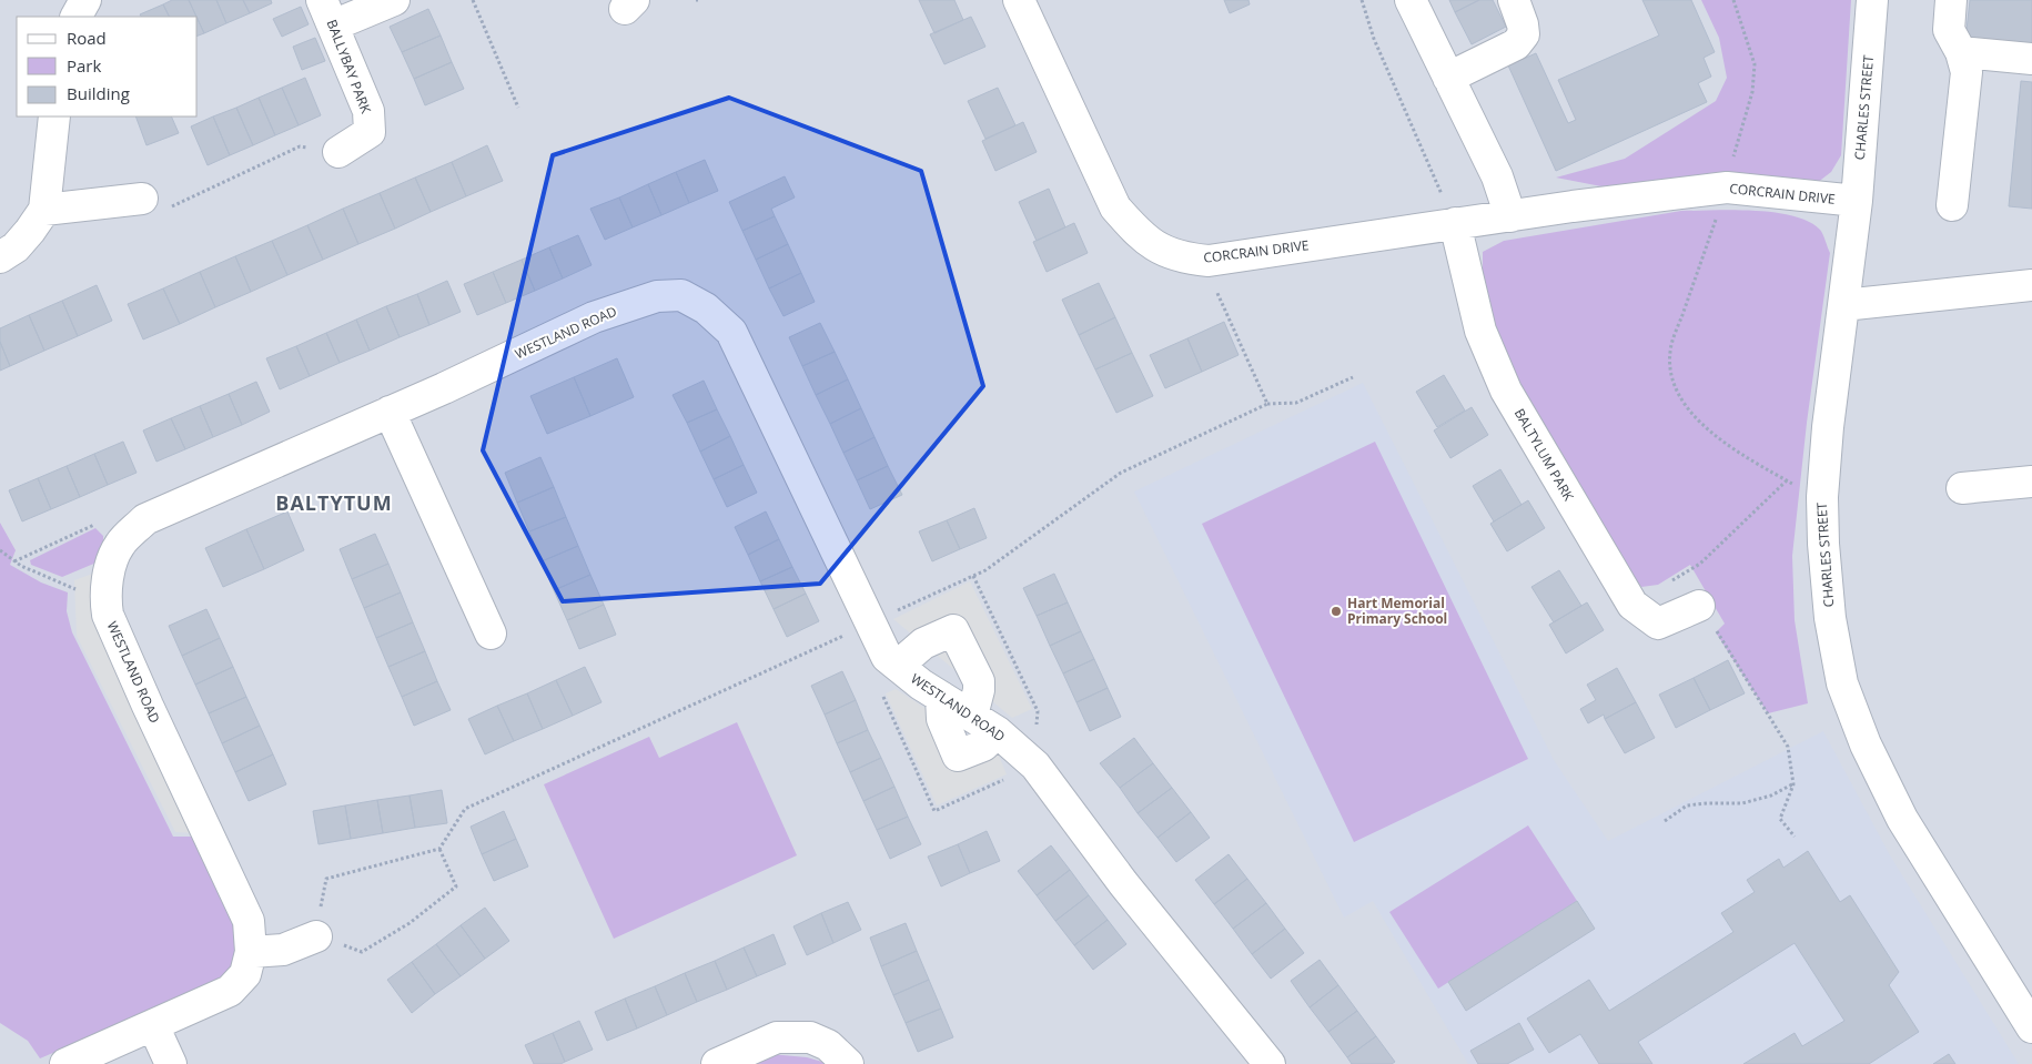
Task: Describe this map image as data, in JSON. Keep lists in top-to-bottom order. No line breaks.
{"streets":{"street":["BALLYBAY PARK","CHARLES STREET","CORCRAIN DRIVE","WESTLAND ROAD","BALTYLUM PARK"]},"crossings":[["CHARLES STREET","CORCRAIN DRIVE"],["CORCRAIN DRIVE","BALTYLUM PARK"]],"districts":["BALTYTUM"],"places":["Hart Memorial Primary School"],"legend":["Road","Park","Building"]}
